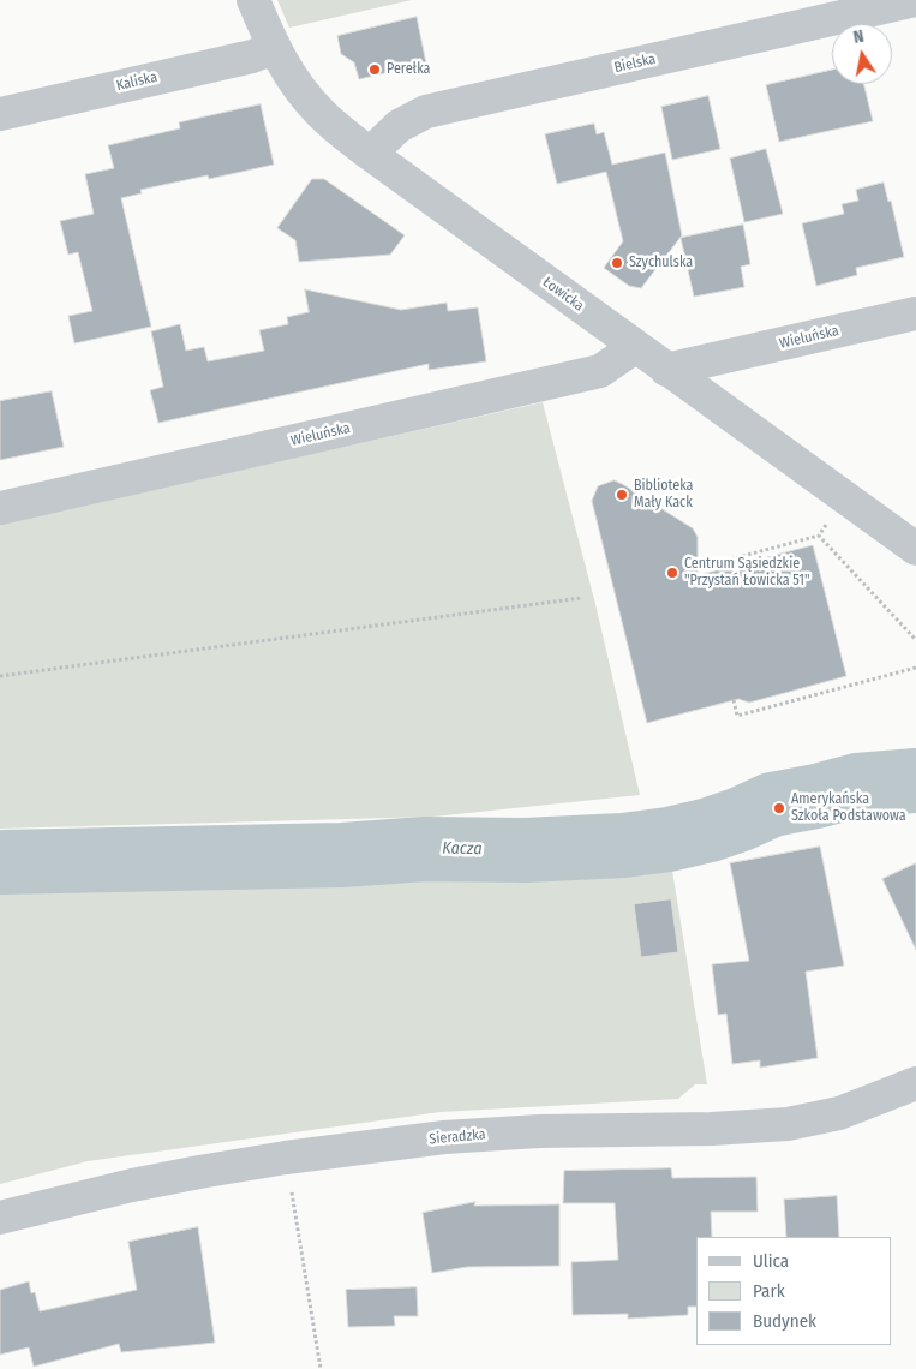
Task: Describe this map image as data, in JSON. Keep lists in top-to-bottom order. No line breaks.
{"streets":{"street":["Bielska","Kaliska","Łowicka","Wieluńska","Sieradzka"]},"crossings":[["Bielska","Łowicka"],["Kaliska","Łowicka"],["Łowicka","Wieluńska"]],"water":["Kacza"],"places":["Perełka","Szychulska","Biblioteka Mały Kack","Centrum Sąsiedzkie \"Przystań Łowicka 51\"","Amerykańska Szkoła Podstawowa"],"legend":["Ulica","Park","Budynek"],"north":"top"}
